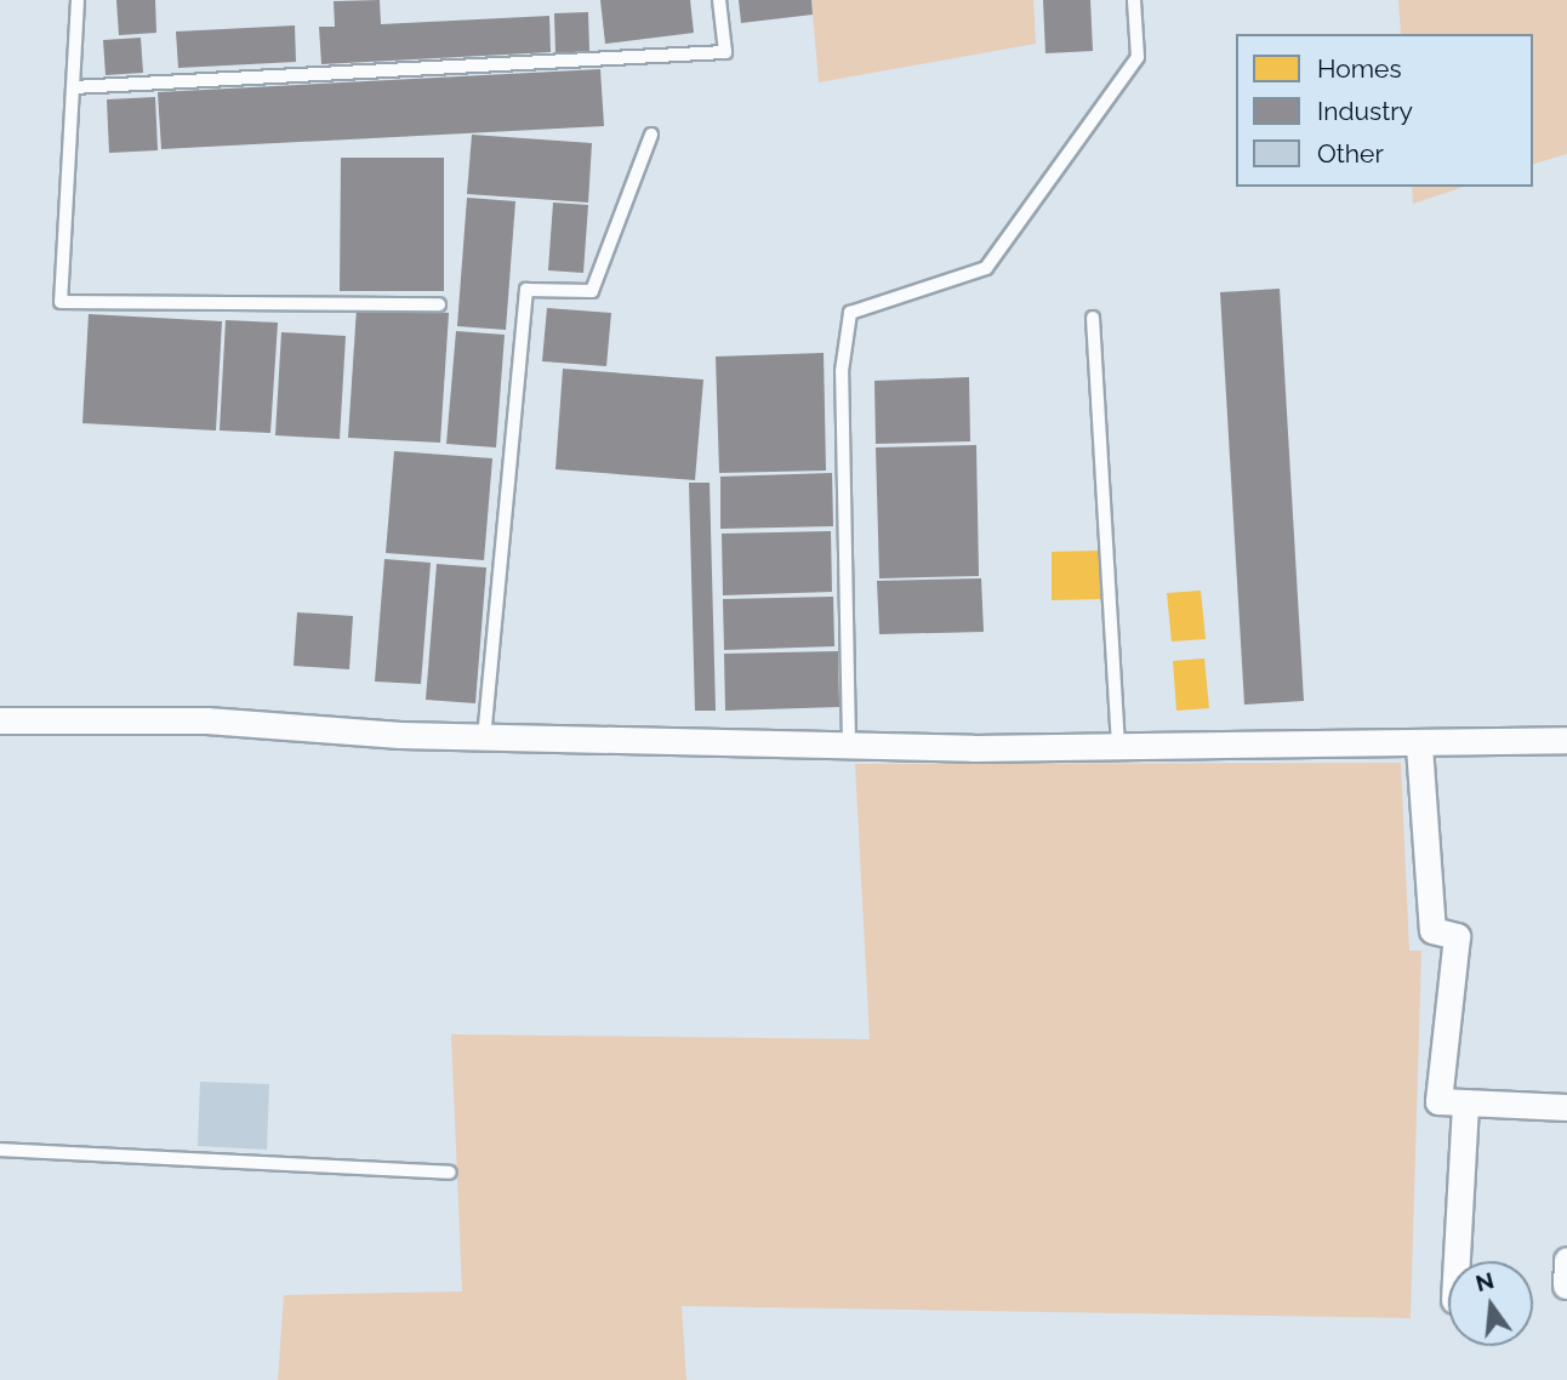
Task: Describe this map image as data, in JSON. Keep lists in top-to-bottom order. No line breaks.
{"legend":["Homes","Industry","Other"],"north":"top"}
